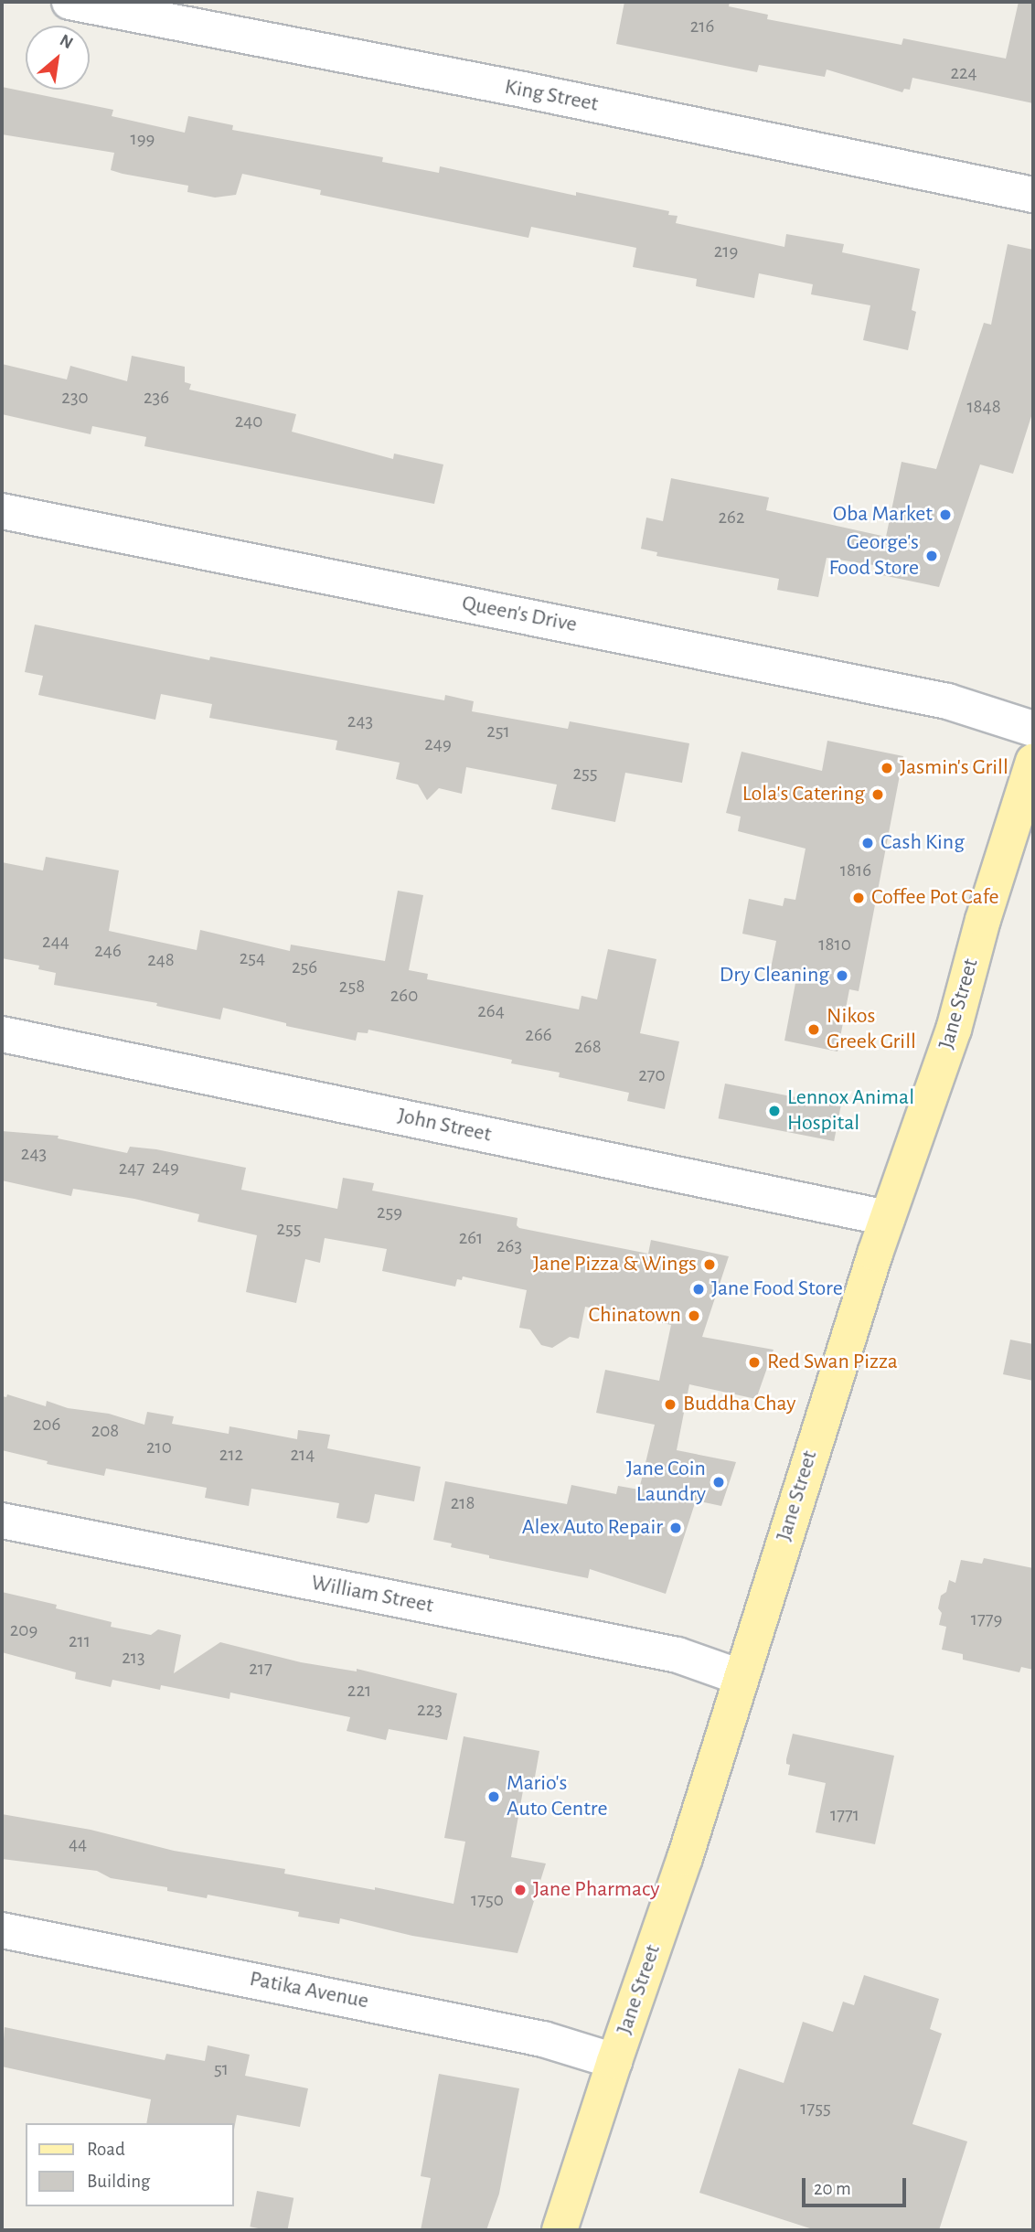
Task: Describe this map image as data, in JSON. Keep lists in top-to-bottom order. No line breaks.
{"streets":{"main road":["Jane Street"],"street":["King Street","Queen's Drive","John Street","William Street","Patika Avenue"]},"crossings":[["Jane Street","John Street"],["Jane Street","William Street"],["Jane Street","Patika Avenue"]],"places":["Oba Market","George's Food Store","Jasmin's Grill","Lola's Catering","Cash King","Coffee Pot Cafe","Dry Cleaning","Nikos Greek Grill","Lennox Animal Hospital","Jane Pizza & Wings","Jane Food Store","Chinatown","Red Swan Pizza","Buddha Chay","Jane Coin Laundry","Alex Auto Repair","Mario's Auto Centre","Jane Pharmacy"],"house_numbers":["216","224","199","219","230","236","1848","240","262","243","251","249","255","1816","244","1810","246","254","248","256","258","260","264","266","268","270","243","249","247","259","255","261","263","206","208","210","212","214","218","1779","209","211","213","217","221","223","1771","44","1750","51","1755"],"legend":["Road","Building"],"scale_bar":"20 m","north":"top right"}
